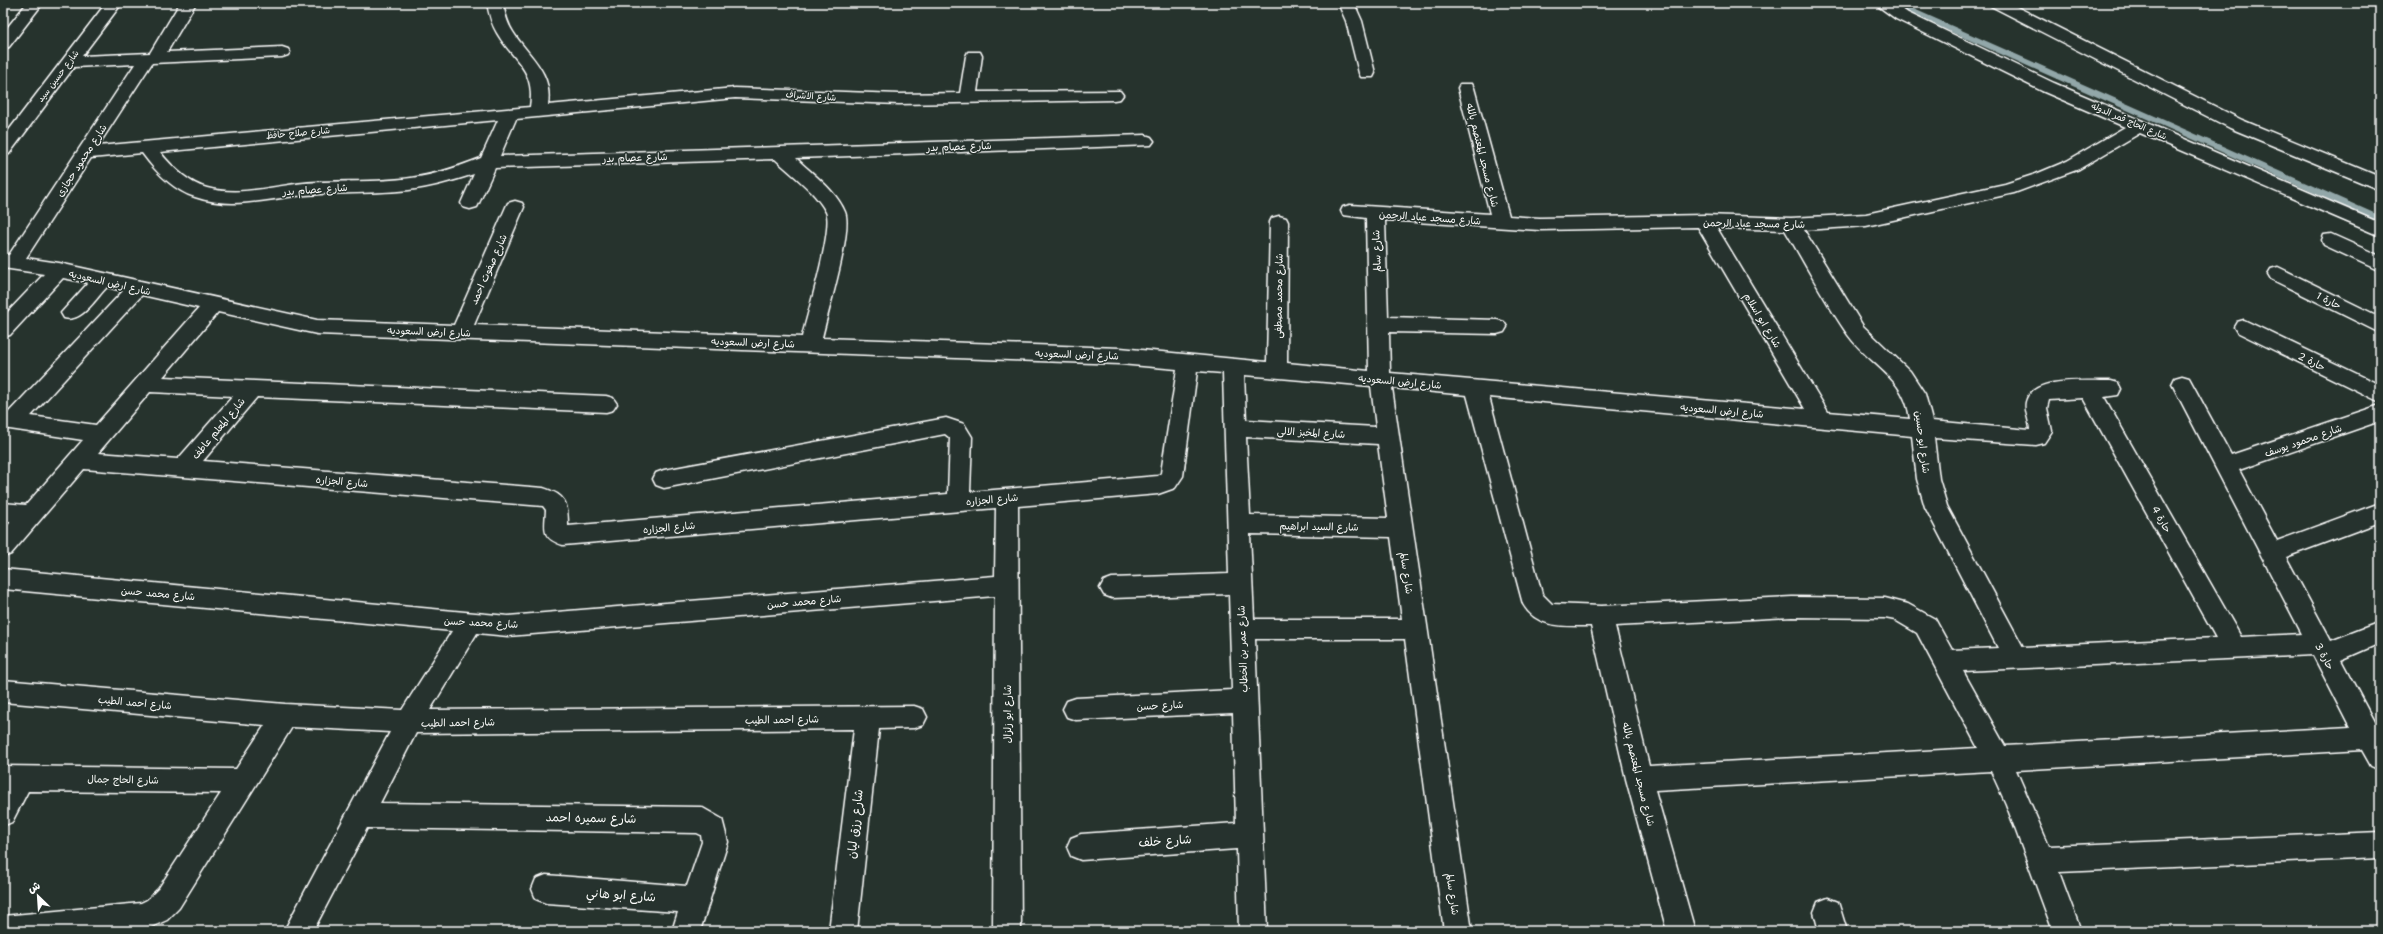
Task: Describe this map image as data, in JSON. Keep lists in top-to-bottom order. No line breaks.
{"streets":{"street":["شارع حسين سيد","شارع الاشراف","شارع الحاج قمر الدوله","شارع صلاح حافظ","شارع عصام بدر","شارع مسجد المعتصم بالله","شارع محمود حجازى","شارع مسجد عباد الرحمن","شارع سالم","شارع صفوت احمد","شارع ارض السعوديه","شارع محمد مصطفى","حارة 1","شارع ابو اسلام","حارة 2","شارع المعلم عاطف","شارع المخبز الالى","شارع محمود يوسف","شارع ابو حسين","شارع الجزاره","حارة 4","شارع السيد ابراهيم","شارع محمد حسن","شارع عمر بن الخطاب","حارة 3","شارع احمد الطيب","شارع حسن","شارع ابو زلزال","شارع الحاج جمال","شارع سميره احمد","شارع رزق ليان","شارع خلف","شارع ابو هاني"]},"crossings":[["شارع الاشراف","شارع صلاح حافظ"],["شارع الحاج قمر الدوله","شارع مسجد عباد الرحمن"],["شارع صلاح حافظ","شارع عصام بدر"],["شارع صلاح حافظ","شارع محمود حجازى"],["شارع مسجد المعتصم بالله","شارع مسجد عباد الرحمن"],["شارع محمود حجازى","شارع ارض السعوديه"],["شارع مسجد عباد الرحمن","شارع سالم"],["شارع مسجد عباد الرحمن","شارع ابو اسلام"],["شارع مسجد عباد الرحمن","شارع ابو حسين"],["شارع سالم","شارع ارض السعوديه"],["شارع سالم","شارع المخبز الالى"],["شارع سالم","شارع السيد ابراهيم"],["شارع صفوت احمد","شارع ارض السعوديه"],["شارع ارض السعوديه","شارع محمد مصطفى"],["شارع ارض السعوديه","شارع ابو اسلام"],["شارع ارض السعوديه","شارع ابو حسين"],["شارع ارض السعوديه","شارع الجزاره"],["شارع ارض السعوديه","حارة 4"],["شارع ارض السعوديه","شارع عمر بن الخطاب"],["شارع المعلم عاطف","شارع الجزاره"],["شارع المخبز الالى","شارع عمر بن الخطاب"],["شارع محمود يوسف","حارة 3"],["شارع الجزاره","شارع ابو زلزال"],["شارع السيد ابراهيم","شارع عمر بن الخطاب"],["شارع محمد حسن","شارع ابو زلزال"],["شارع عمر بن الخطاب","شارع حسن"],["شارع عمر بن الخطاب","شارع خلف"],["شارع احمد الطيب","شارع رزق ليان"],["شارع سميره احمد","شارع ابو هاني"]],"north":"top left"}
